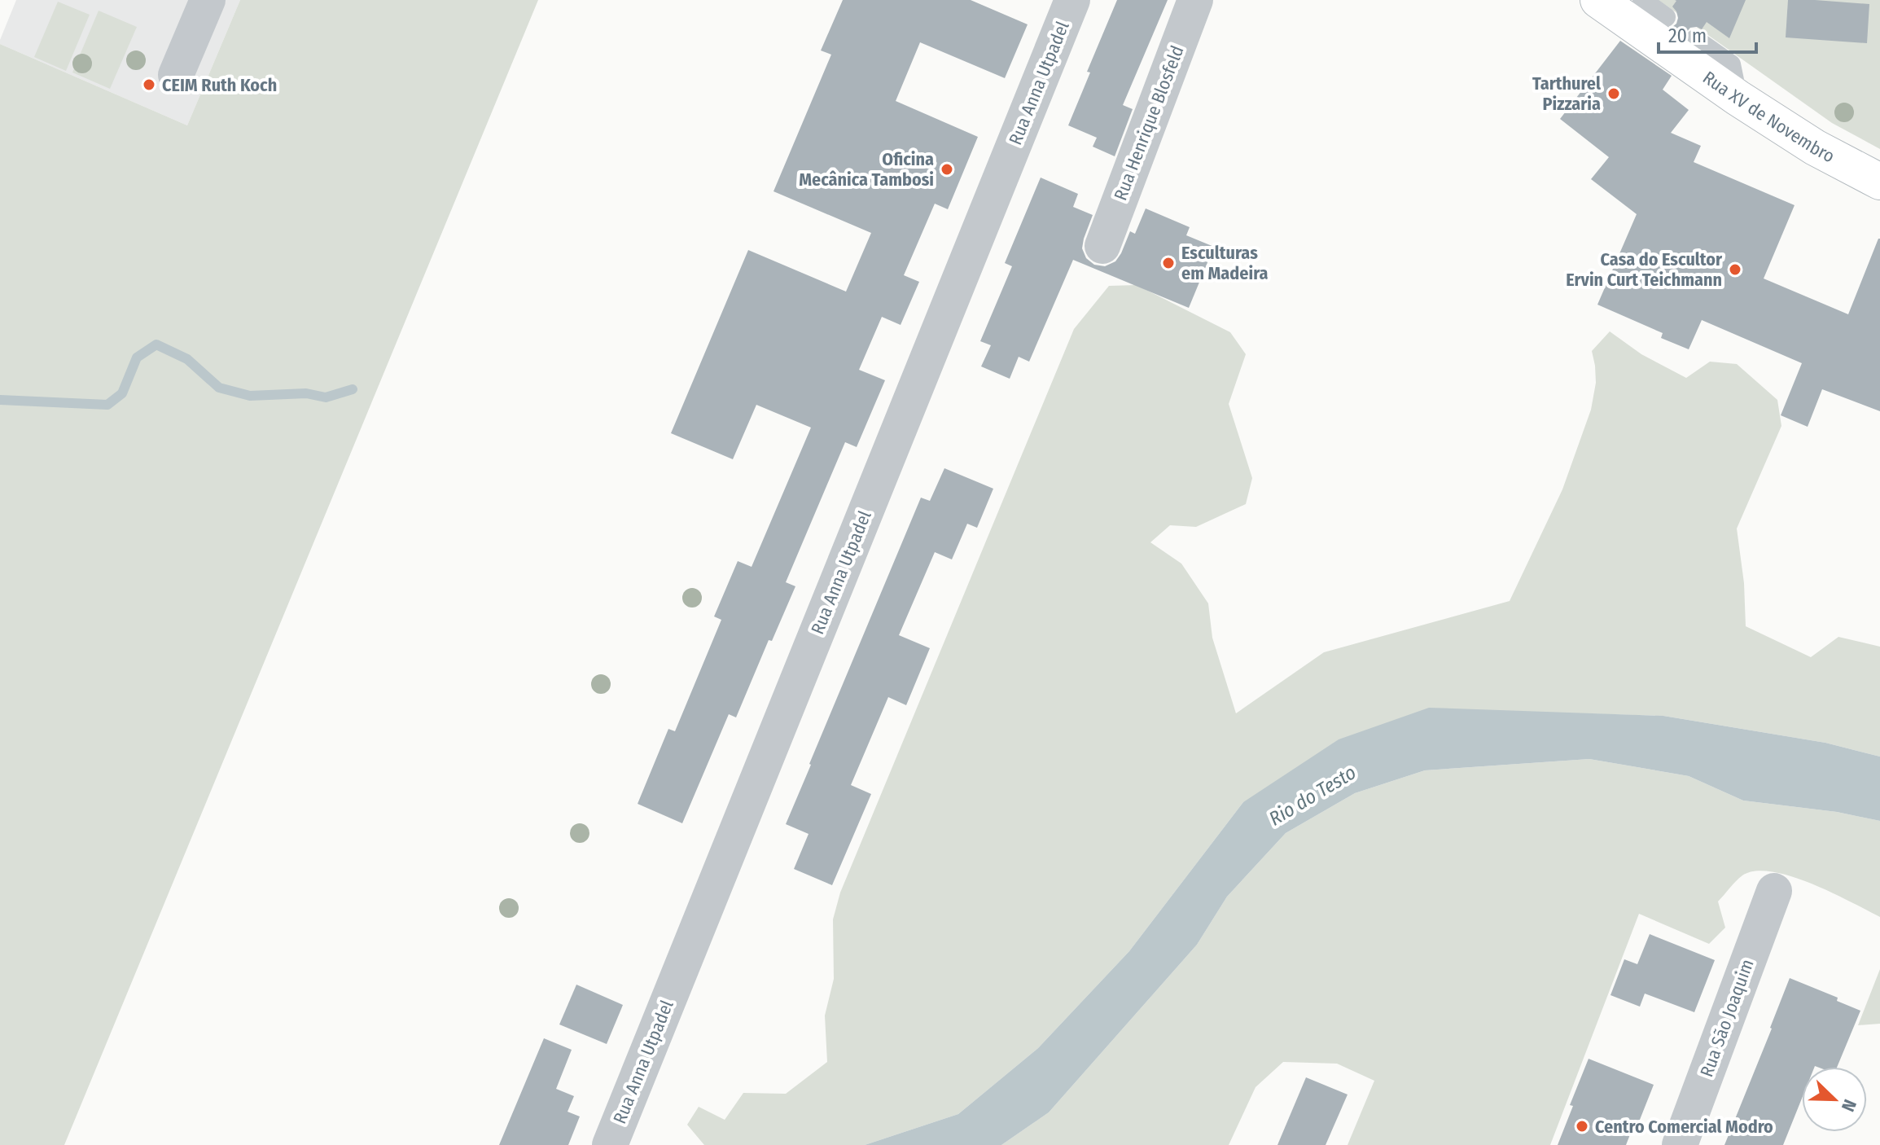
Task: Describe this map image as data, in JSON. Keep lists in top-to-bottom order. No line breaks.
{"streets":{"main road":["Rua XV de Novembro"],"street":["Rua Anna Utpadel","Rua Henrique Blosfeld","Rua São Joaquim"]},"water":["Rio do Testo"],"places":["CEIM Ruth Koch","Tarthurel Pizzaria","Oficina Mecânica Tambosi","Esculturas em Madeira","Casa do Escultor Ervin Curt Teichmann","Centro Comercial Modro"],"scale_bar":"20 m","north":"bottom right"}
